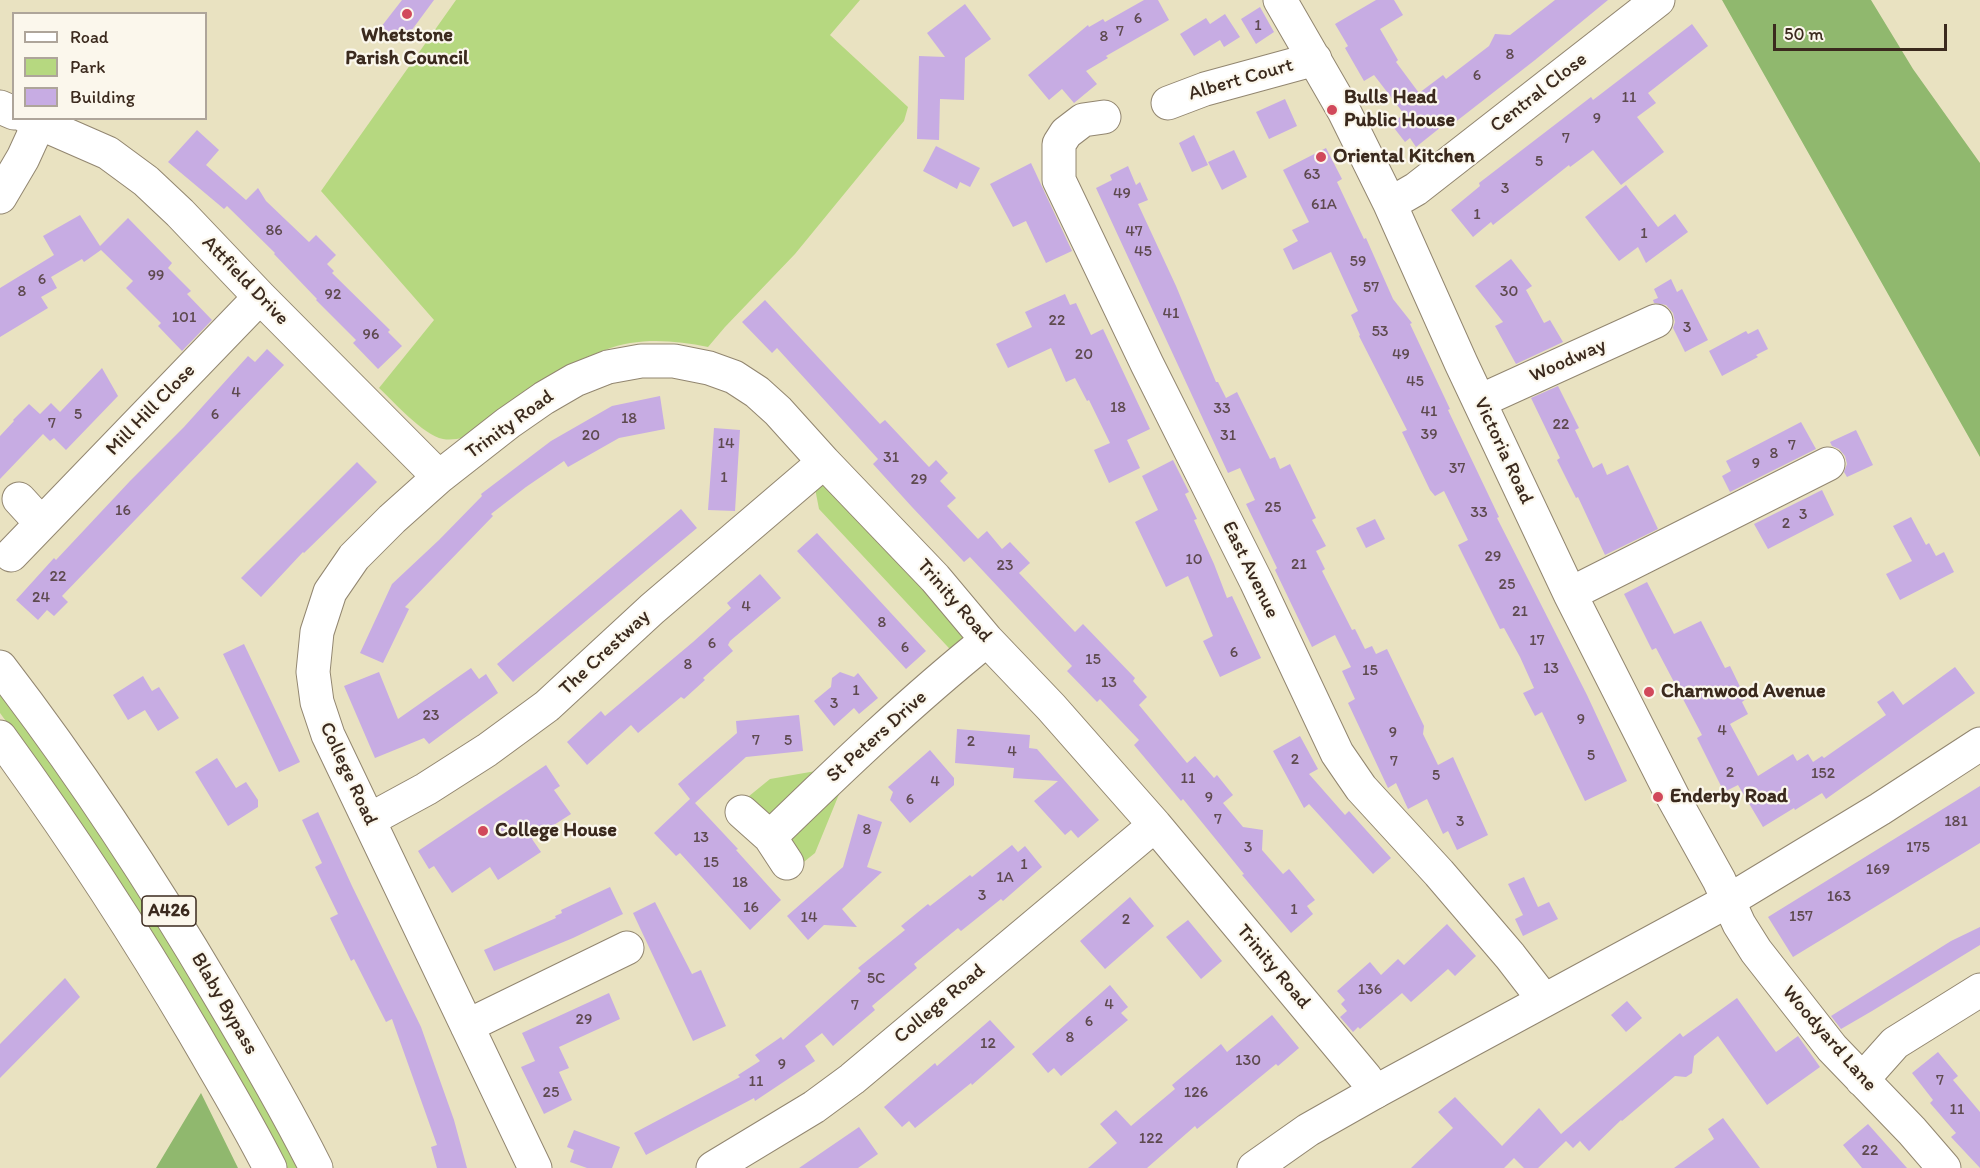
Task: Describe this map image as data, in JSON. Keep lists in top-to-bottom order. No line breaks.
{"streets":{"street":["Albert Court","Central Close","Attfield Drive","Woodway","Mill Hill Close","Trinity Road","Victoria Road","East Avenue","The Crestway","St Peters Drive","College Road","A426","Blaby Bypass","Woodyard Lane"]},"crossings":[["Albert Court","Victoria Road"],["Central Close","Victoria Road"],["Attfield Drive","Mill Hill Close"],["Attfield Drive","Trinity Road"],["Attfield Drive","College Road"],["Woodway","Victoria Road"],["Trinity Road","The Crestway"],["Trinity Road","St Peters Drive"],["Trinity Road","College Road"],["Victoria Road","Woodyard Lane"],["The Crestway","College Road"]],"places":["Whetstone Parish Council","Bulls Head Public House","Oriental Kitchen","Charnwood Avenue","Enderby Road","College House"],"house_numbers":["6","1","7","8","8","6","11","9","7","5","63","3","49","61A","1","86","47","1","45","59","99","6","57","8","30","92","41","101","22","3","53","96","20","49","45","4","18","33","41","5","6","18","7","22","39","20","31","14","7","8","31","9","37","1","29","25","16","33","3","2","29","10","21","23","22","25","24","4","21","8","17","6","6","6","15","8","13","15","13","1","3","23","9","4","9","7","5","2","4","5","2","7","2","152","5","11","4","9","6","7","3","181","8","13","3","175","15","1","169","1A","18","3","163","16","1","157","14","2","5C","136","4","7","29","6","8","12","130","9","7","11","25","126","11","122","22"],"legend":["Road","Park","Building"],"scale_bar":"50 m"}
